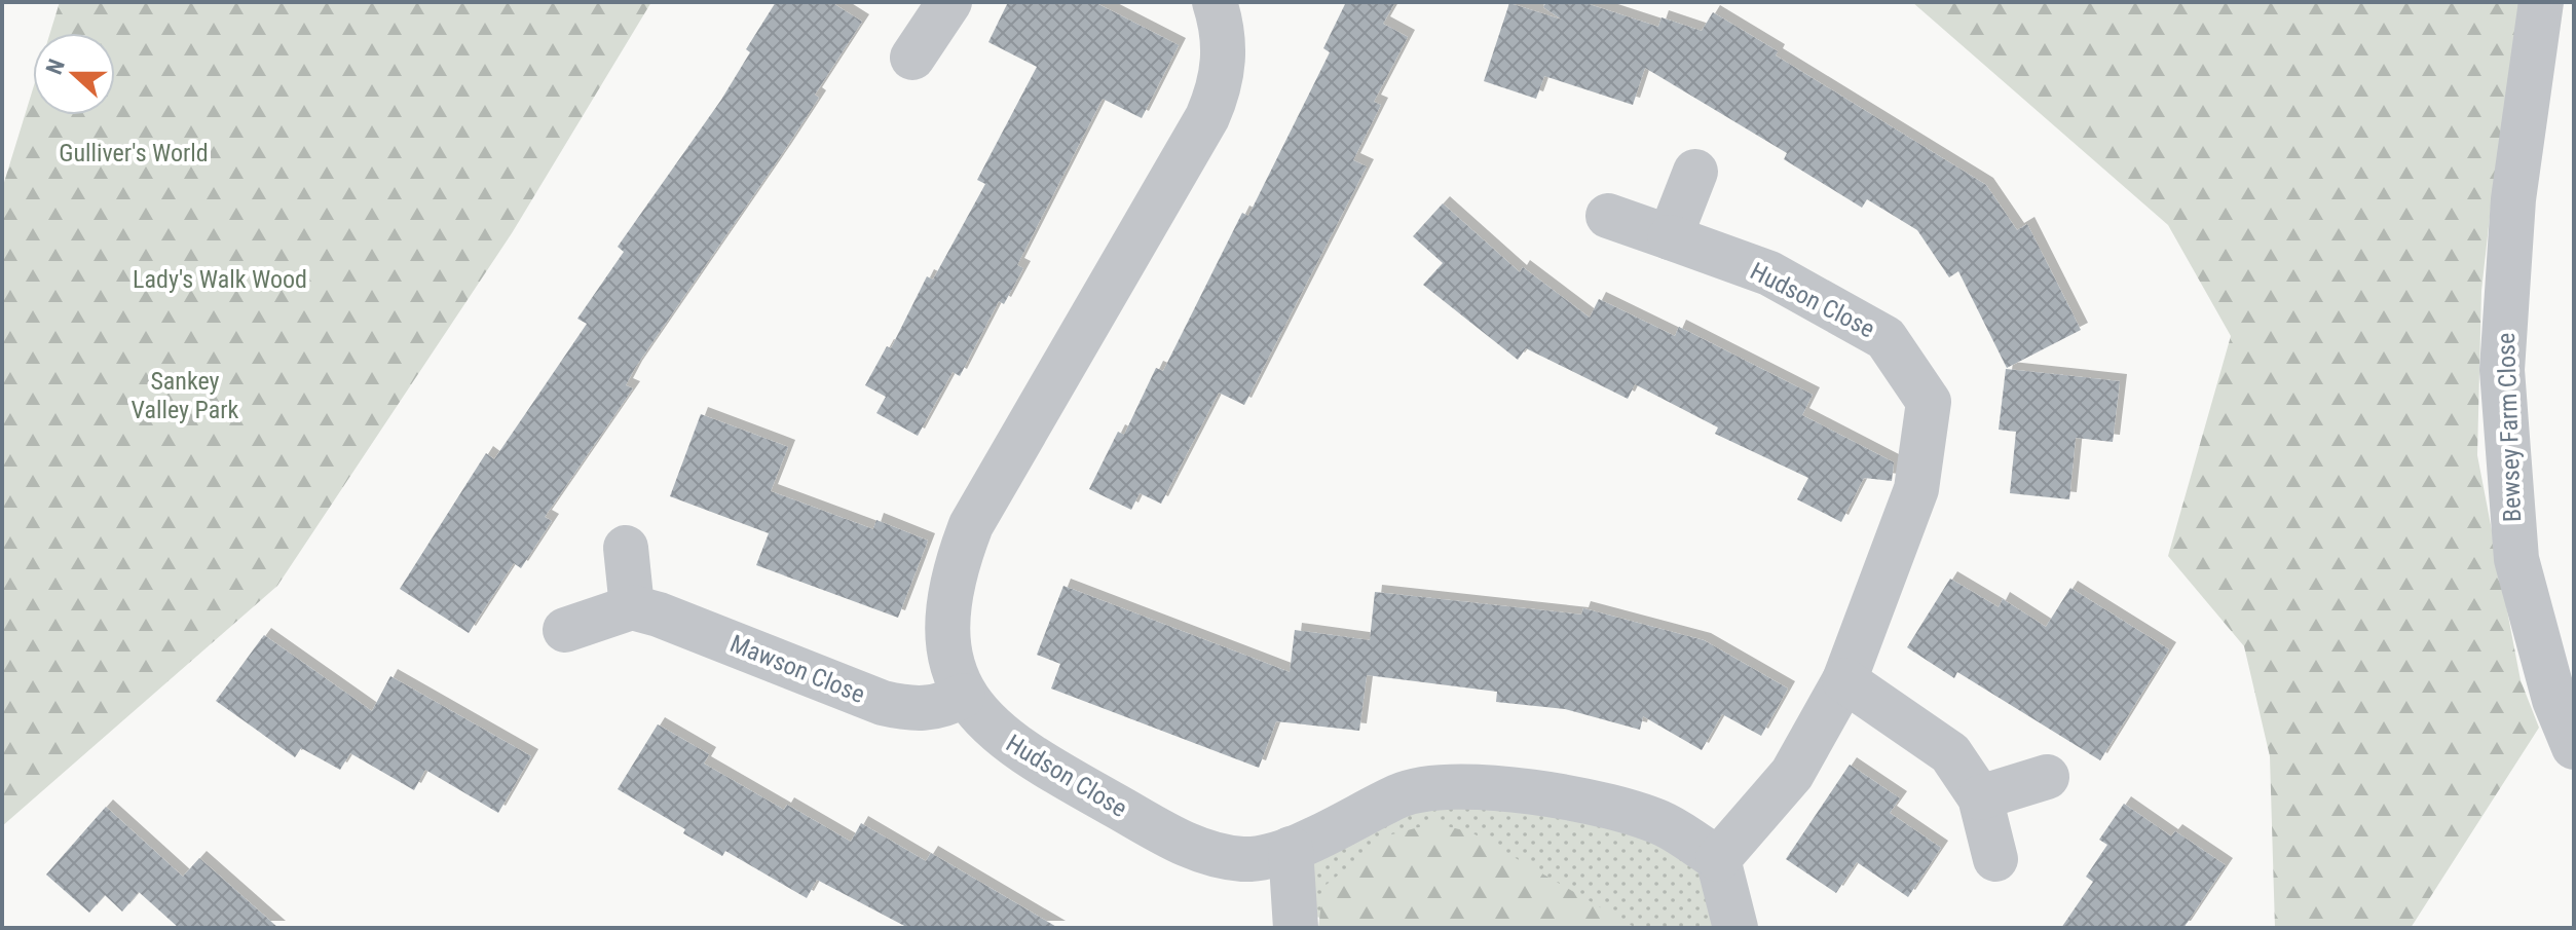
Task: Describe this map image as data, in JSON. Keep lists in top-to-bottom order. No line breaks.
{"streets":{"street":["Hudson Close","Bewsey Farm Close","Mawson Close"]},"crossings":[["Hudson Close","Mawson Close"]],"parks":["Gulliver's World","Lady's Walk Wood","Sankey Valley Park"],"north":"left"}
